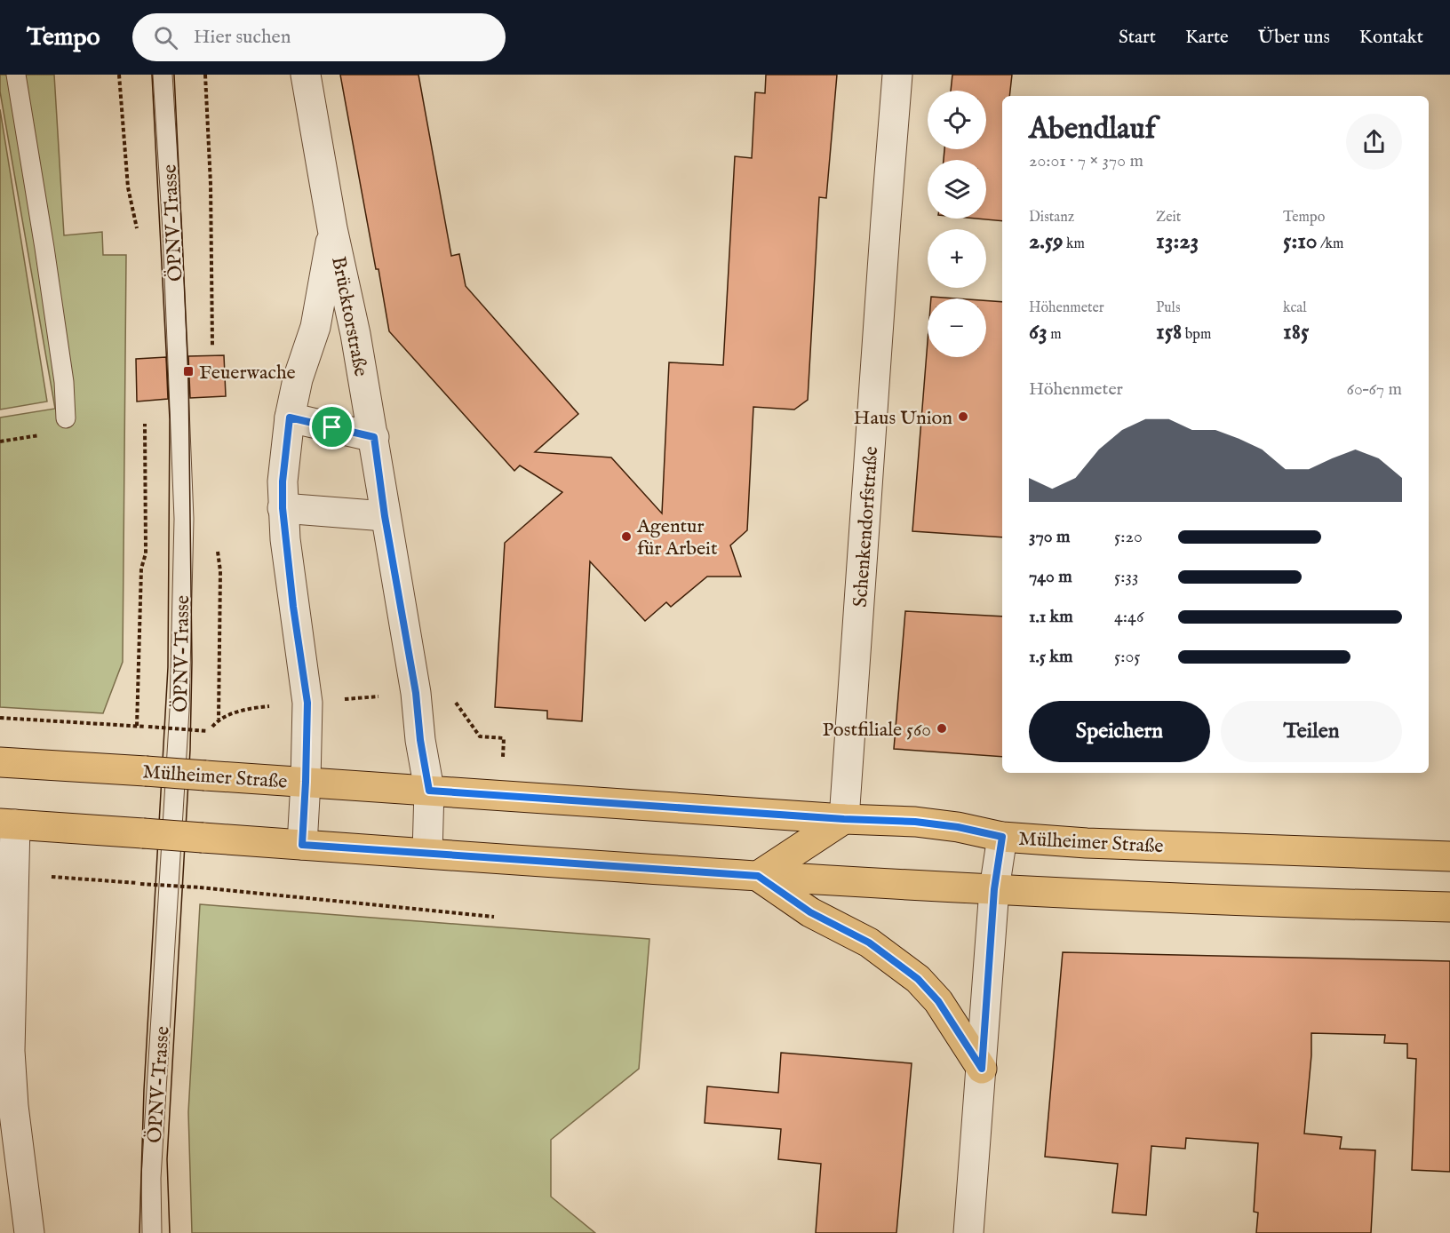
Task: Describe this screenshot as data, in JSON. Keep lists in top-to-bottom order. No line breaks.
{"streets":{"main road":["Mülheimer Straße"],"street":["Brücktorstraße","Schenkendorfstraße"],"lane":["ÖPNV-Trasse"]},"crossings":[["Brücktorstraße","Mülheimer Straße"],["Schenkendorfstraße","Mülheimer Straße"]],"places":{"transit":["Feuerwache"],"other":["Haus Union","Agentur für Arbeit","Postfiliale 560"]},"page":{"header":"Tempo","search":"Hier suchen","nav":["Start","Karte","Über uns","Kontakt"],"map_buttons":["+","−"],"heading":["Abendlauf","20:01 · 7 × 370 m"],"stats":[["Distanz","2.59 km"],["Zeit","13:23"],["Tempo","5:10 /km"],["Höhenmeter","63 m"],["Puls","158 bpm"],["kcal","185"]],"chart":["Höhenmeter","60–67 m"],"list":[{"name":"370 m","note":"5:20"},{"name":"740 m","note":"5:33"},{"name":"1.1 km","note":"4:46"},{"name":"1.5 km","note":"5:05"}],"buttons":["Speichern","Teilen"]}}
